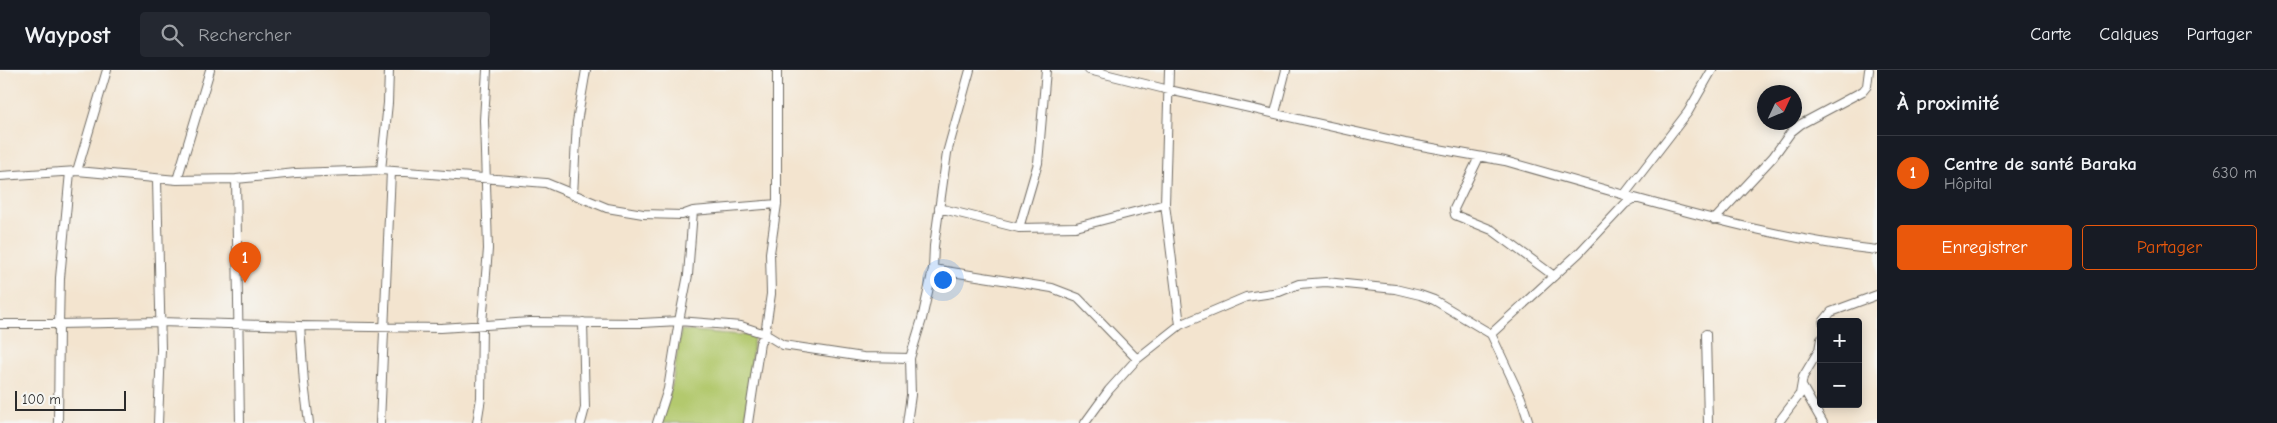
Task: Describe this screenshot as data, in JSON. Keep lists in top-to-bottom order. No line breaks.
{"scale_bar":"100 m","north":"top right","page":{"header":"Waypost","search":"Rechercher","nav":["Carte","Calques","Partager"],"heading":"À proximité","list":[{"mark":"1","name":"Centre de santé Baraka","note":"Hôpital","value":"630 m"}],"buttons":["Enregistrer","Partager"],"pins":"1","map_buttons":["+","−"],"scale":"100 m"}}
